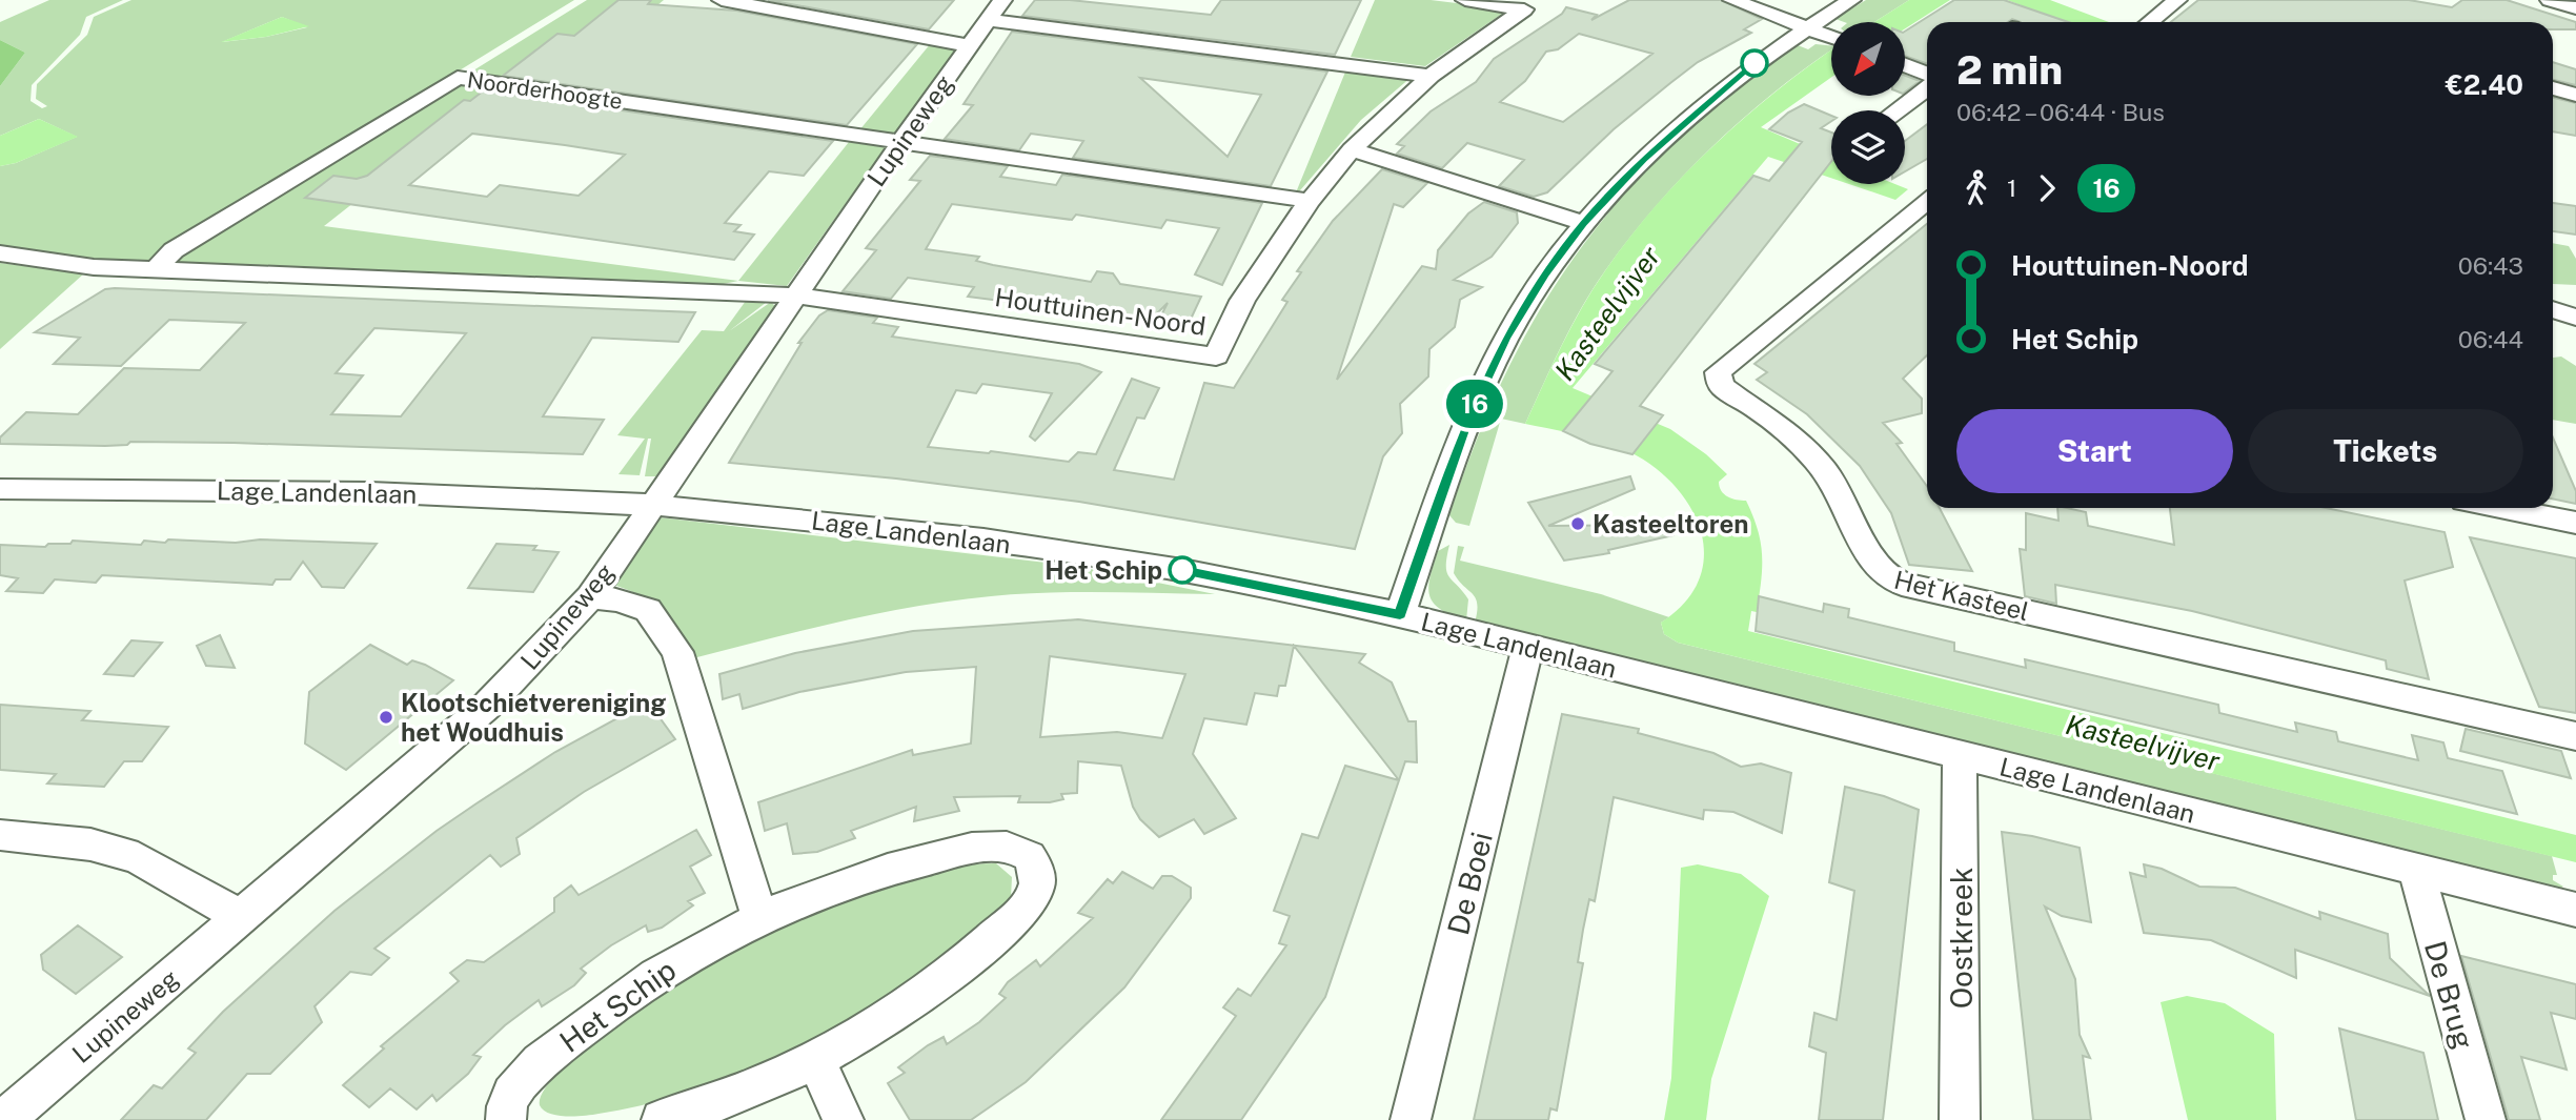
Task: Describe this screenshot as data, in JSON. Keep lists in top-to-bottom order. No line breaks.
{"streets":{"street":["Noorderhoogte","Lupineweg","Houttuinen-Noord","Lage Landenlaan","Het Kasteel","De Boei","Oostkreek","De Brug","Het Schip"]},"crossings":[["Noorderhoogte","Lupineweg"],["Lupineweg","Houttuinen-Noord"],["Lupineweg","Lage Landenlaan"],["Lage Landenlaan","De Boei"],["Lage Landenlaan","Oostkreek"],["Lage Landenlaan","De Brug"]],"water":["Kasteelvijver"],"places":["Kasteeltoren","Het Schip","Klootschietvereniging het Woudhuis"],"lines":["bus line 16"],"north":"bottom left","page":{"on_map":"16","heading":["2 min","06:42 – 06:44 · Bus","€2.40"],"legs":["1","16"],"list":[{"name":"Houttuinen-Noord","value":"06:43"},{"name":"Het Schip","value":"06:44"}],"buttons":["Start","Tickets"]}}
